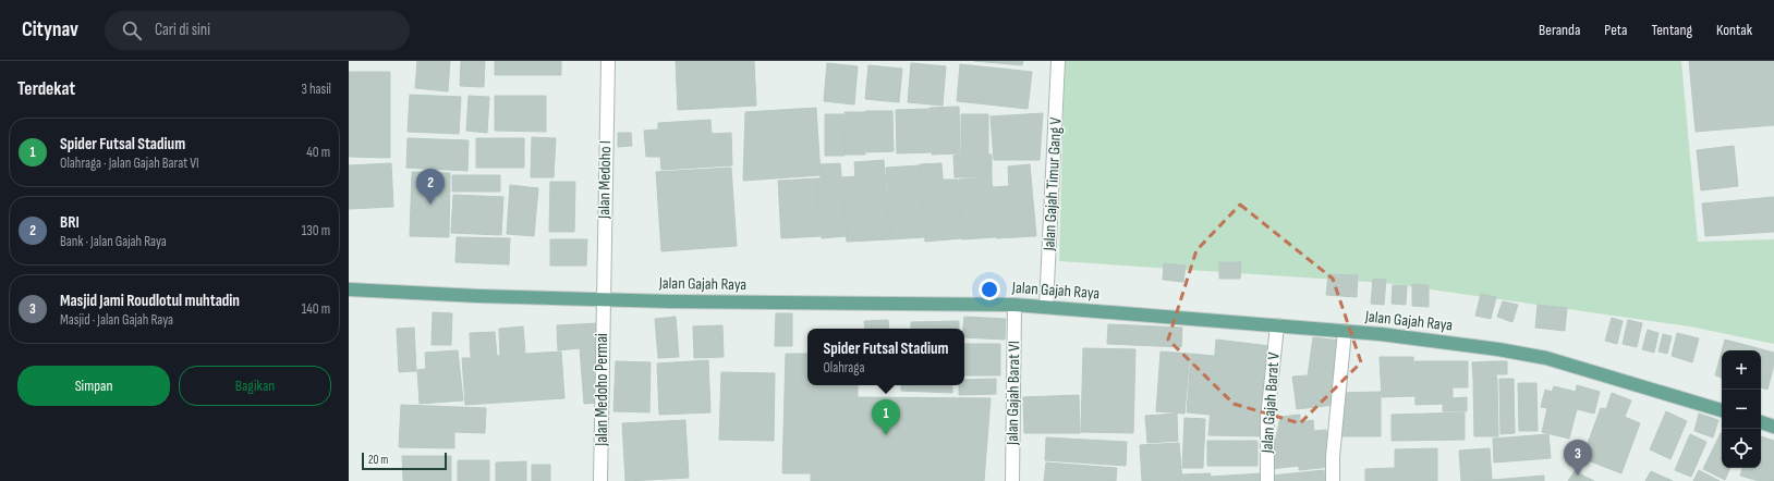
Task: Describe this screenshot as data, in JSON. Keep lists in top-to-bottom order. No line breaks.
{"streets":{"main road":["Jalan Gajah Raya"],"street":["Jalan Medoho I","Jalan Gajah Timur Gang V","Jalan Medoho Permai","Jalan Gajah Barat VI","Jalan Gajah Barat V"]},"crossings":[["Jalan Medoho I","Jalan Gajah Raya"],["Jalan Medoho I","Jalan Medoho Permai"],["Jalan Gajah Timur Gang V","Jalan Gajah Raya"],["Jalan Gajah Raya","Jalan Medoho Permai"],["Jalan Gajah Raya","Jalan Gajah Barat VI"],["Jalan Gajah Raya","Jalan Gajah Barat V"]],"scale_bar":"20 m","page":{"header":"Citynav","search":"Cari di sini","nav":["Beranda","Peta","Tentang","Kontak"],"heading":["Terdekat","3 hasil"],"list":[{"mark":"1","name":"Spider Futsal Stadium","note":"Olahraga · Jalan Gajah Barat VI","value":"40 m"},{"mark":"2","name":"BRI","note":"Bank · Jalan Gajah Raya","value":"130 m"},{"mark":"3","name":"Masjid Jami Roudlotul muhtadin","note":"Masjid · Jalan Gajah Raya","value":"140 m"}],"pins":["2","1","3"],"popup":["Spider Futsal Stadium","Olahraga"],"map_buttons":["+","−"],"buttons":["Simpan","Bagikan"],"scale":"20 m"}}
